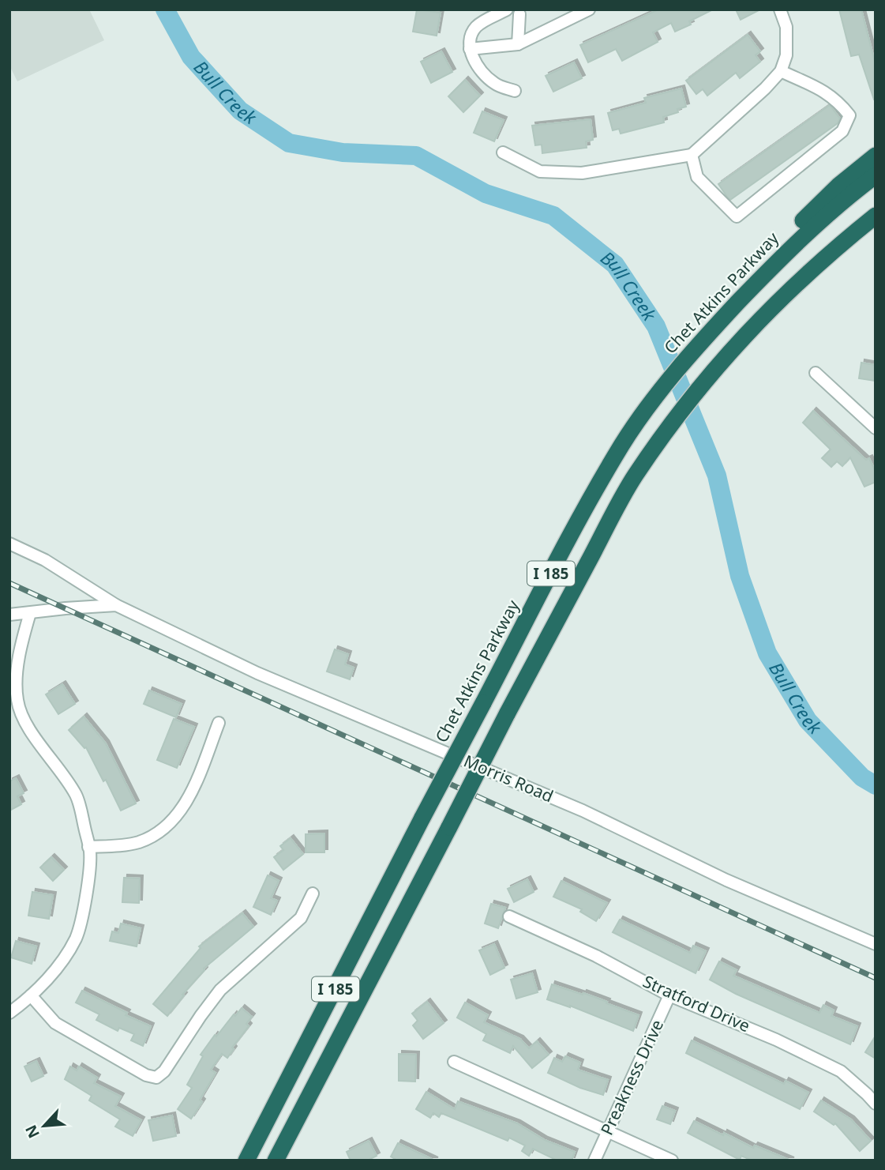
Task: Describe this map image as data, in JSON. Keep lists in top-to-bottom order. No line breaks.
{"streets":{"highway":["Chet Atkins Parkway","I 185"],"street":["Morris Road","Stratford Drive","Preakness Drive"]},"crossings":[["Stratford Drive","Preakness Drive"]],"water":["Bull Creek"],"north":"bottom left"}
